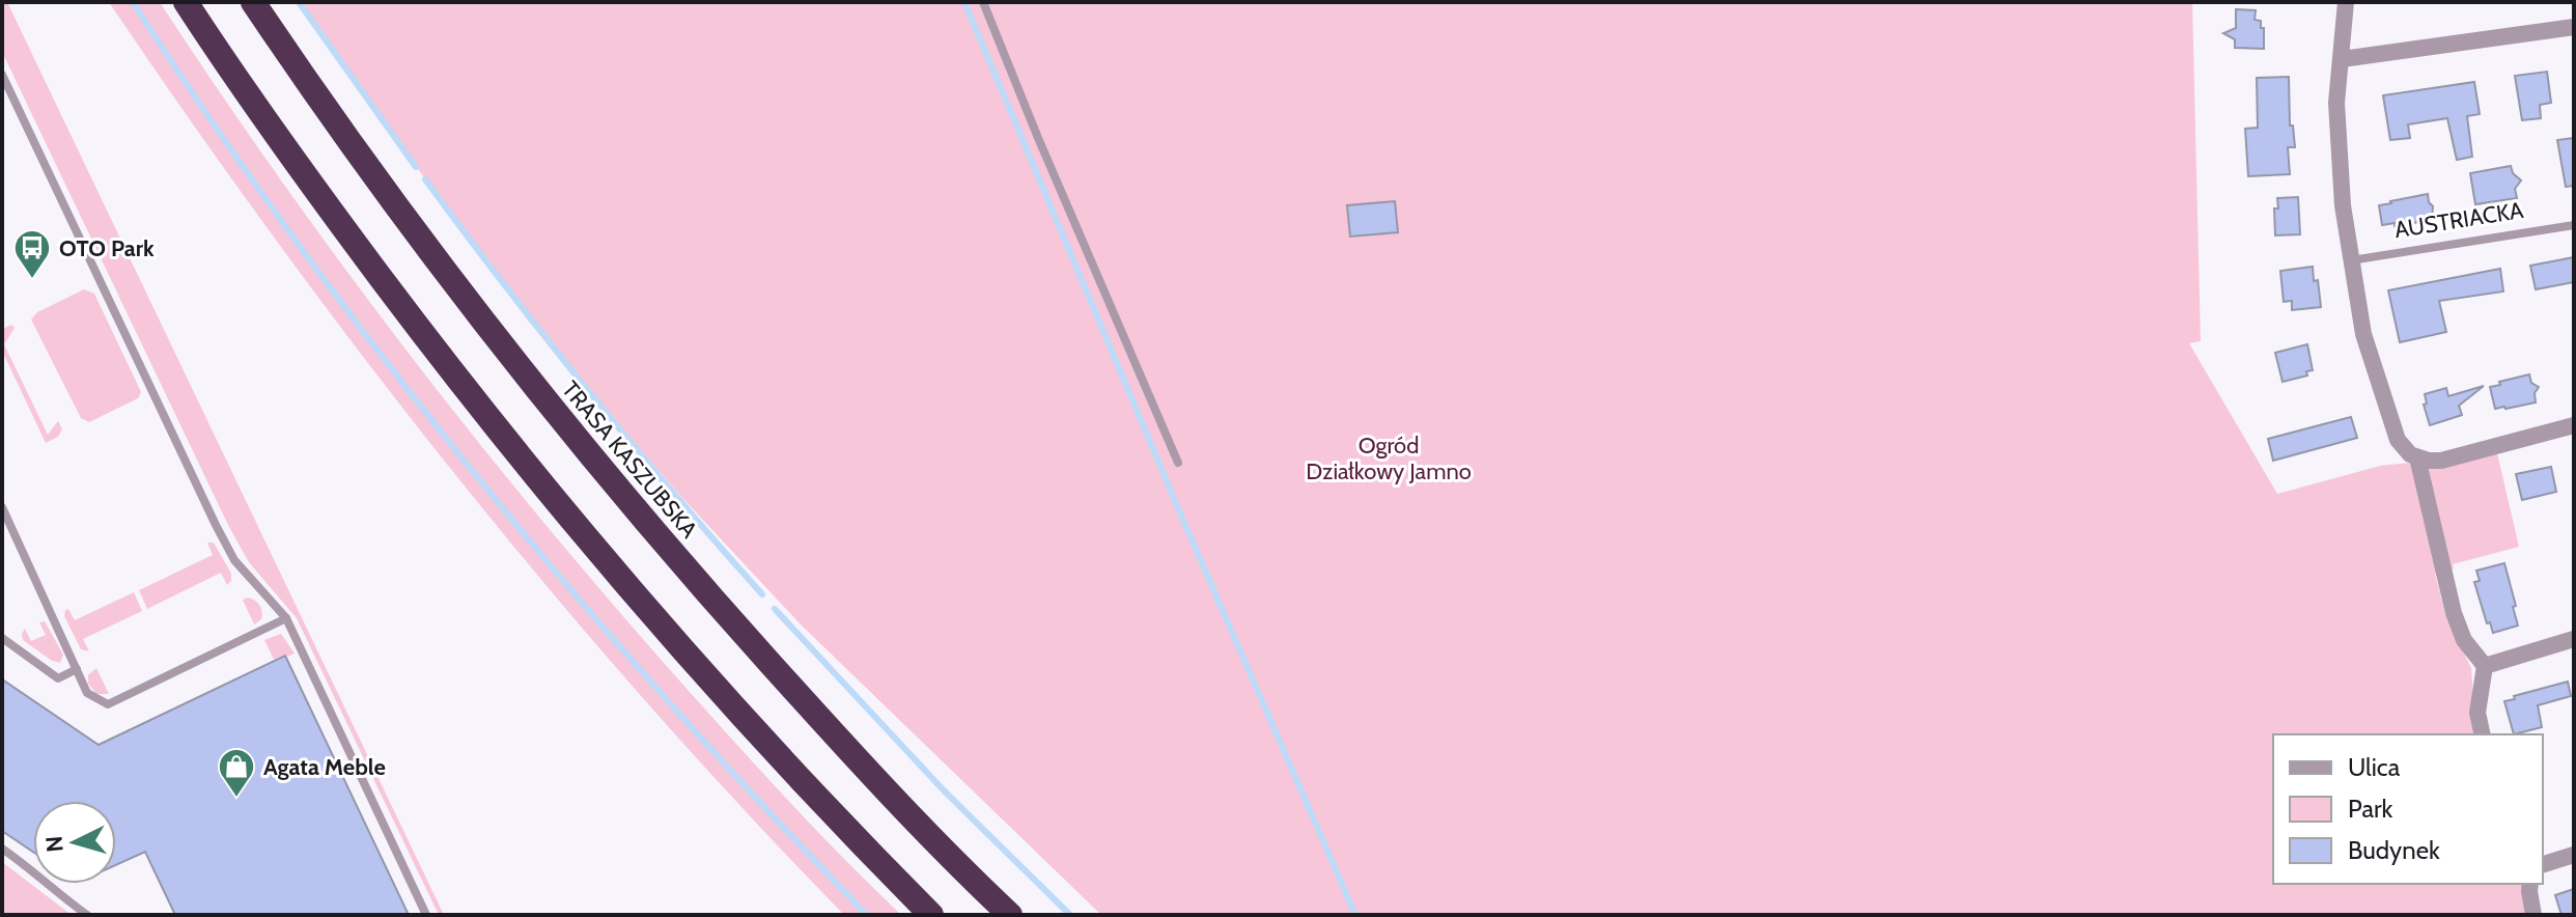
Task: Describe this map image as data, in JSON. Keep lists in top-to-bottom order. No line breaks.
{"streets":{"highway":["TRASA KASZUBSKA"],"lane":["AUSTRIACKA"]},"parks":["Ogród Działkowy Jamno"],"places":{"bus stop":["OTO Park"],"shop":["Agata Meble"]},"legend":["Ulica","Park","Budynek"],"north":"left"}
